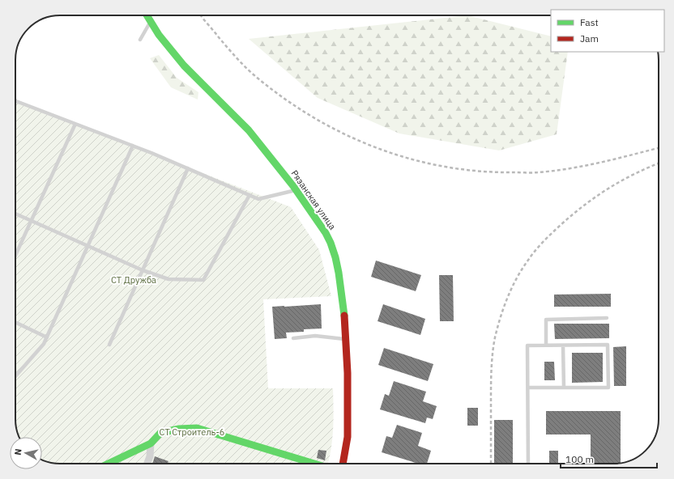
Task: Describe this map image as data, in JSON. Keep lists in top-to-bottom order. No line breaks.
{"streets":{"street":["Рязанская улица"]},"parks":["СТ Дружба","СТ Строитель-6"],"legend":["Fast","Jam"],"scale_bar":"100 m","north":"left"}
